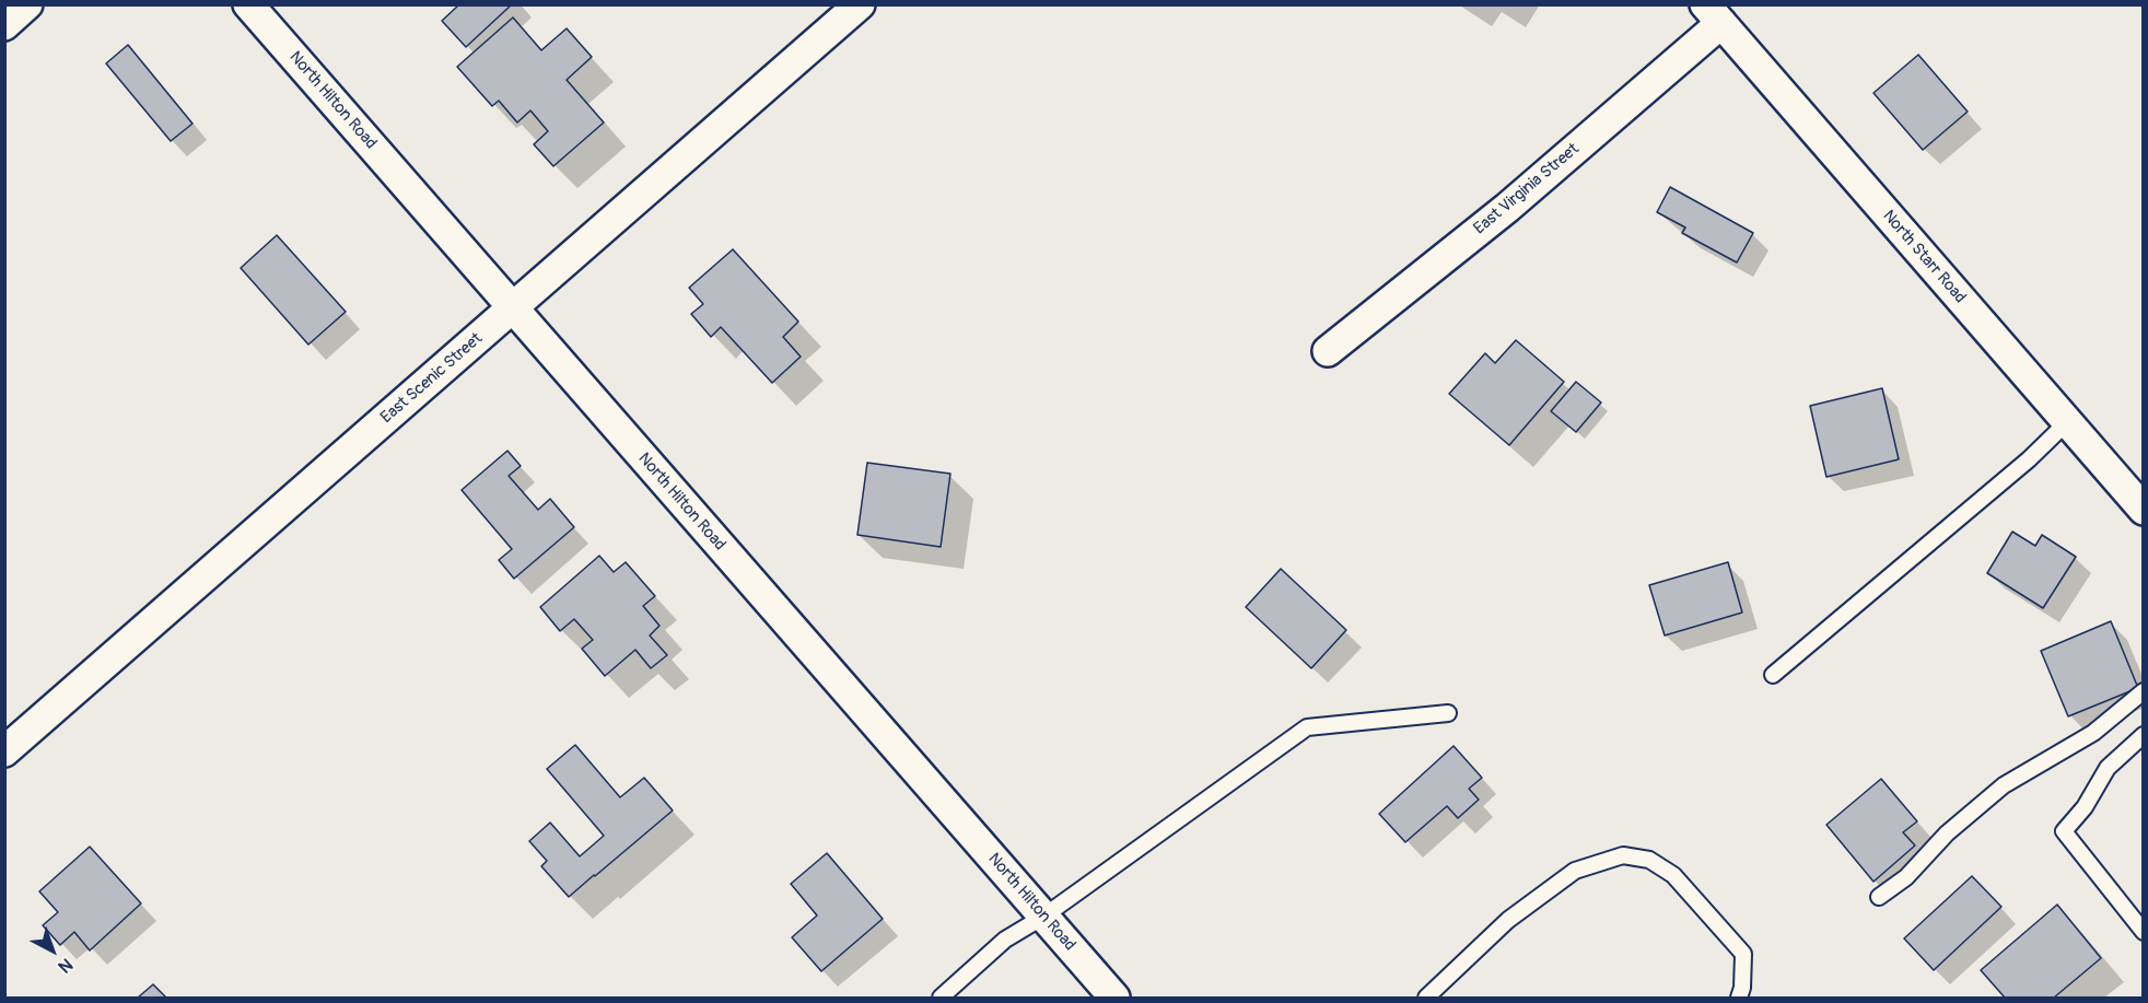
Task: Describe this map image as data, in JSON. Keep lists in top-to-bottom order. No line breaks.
{"streets":{"street":["North Hilton Road","East Virginia Street","North Starr Road","East Scenic Street"]},"crossings":[["North Hilton Road","East Scenic Street"],["East Virginia Street","North Starr Road"]],"north":"bottom right"}
